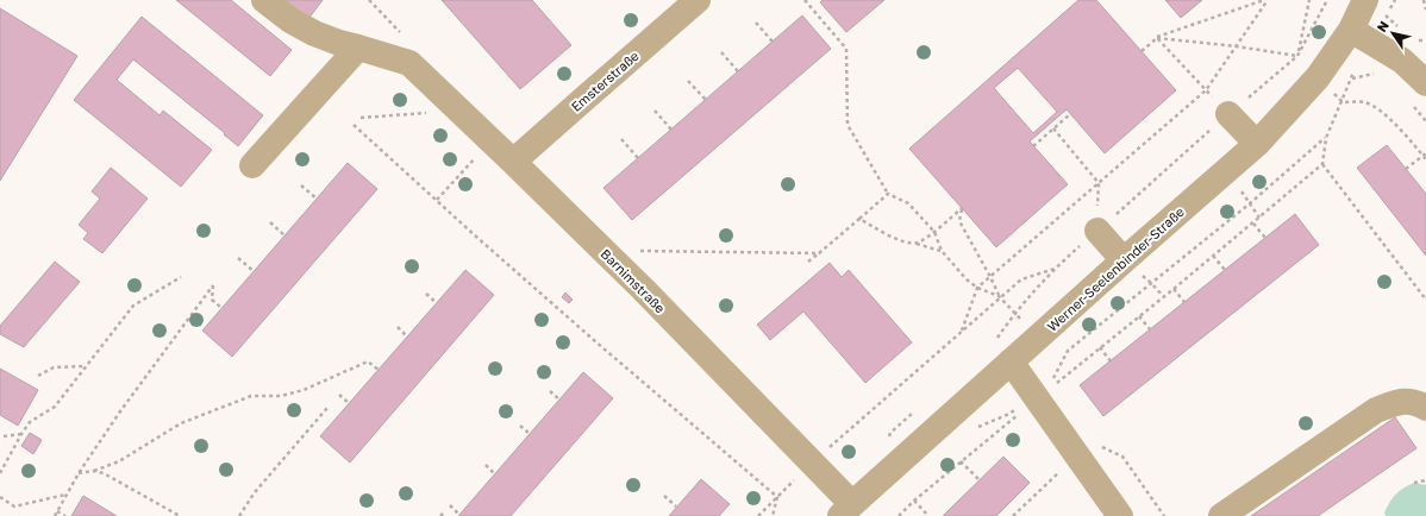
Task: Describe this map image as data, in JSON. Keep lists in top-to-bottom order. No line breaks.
{"streets":{"street":["Emsterstraße","Werner-Seelenbinder-Straße","Barnimstraße"]},"crossings":[["Emsterstraße","Barnimstraße"],["Werner-Seelenbinder-Straße","Barnimstraße"]],"north":"top left"}
